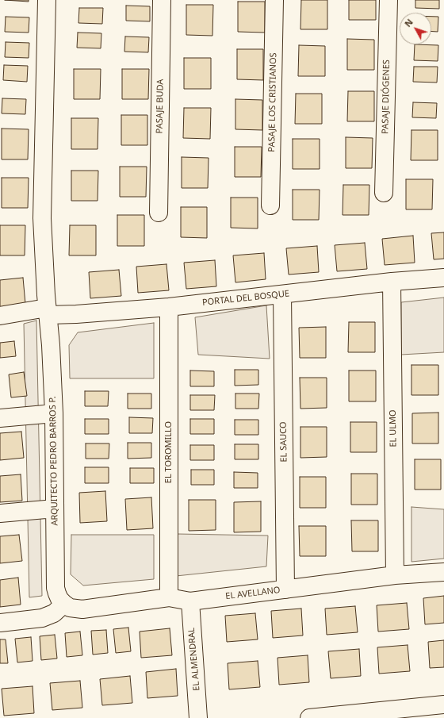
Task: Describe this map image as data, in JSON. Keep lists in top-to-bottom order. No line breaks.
{"streets":{"street":["PASAJE DIÓGENES","PASAJE LOS CRISTIANOS","PASAJE BUDA","PORTAL DEL BOSQUE","EL ULMO","EL SAUCO","EL TOROMILLO","ARQUITECTO PEDRO BARROS P.","EL AVELLANO","EL ALMENDRAL"]},"crossings":[["PORTAL DEL BOSQUE","EL ULMO"],["PORTAL DEL BOSQUE","EL SAUCO"],["PORTAL DEL BOSQUE","EL TOROMILLO"],["PORTAL DEL BOSQUE","ARQUITECTO PEDRO BARROS P."],["EL ULMO","EL AVELLANO"],["EL SAUCO","EL AVELLANO"],["EL TOROMILLO","EL AVELLANO"],["ARQUITECTO PEDRO BARROS P.","EL AVELLANO"],["EL AVELLANO","EL ALMENDRAL"]],"north":"top left"}
